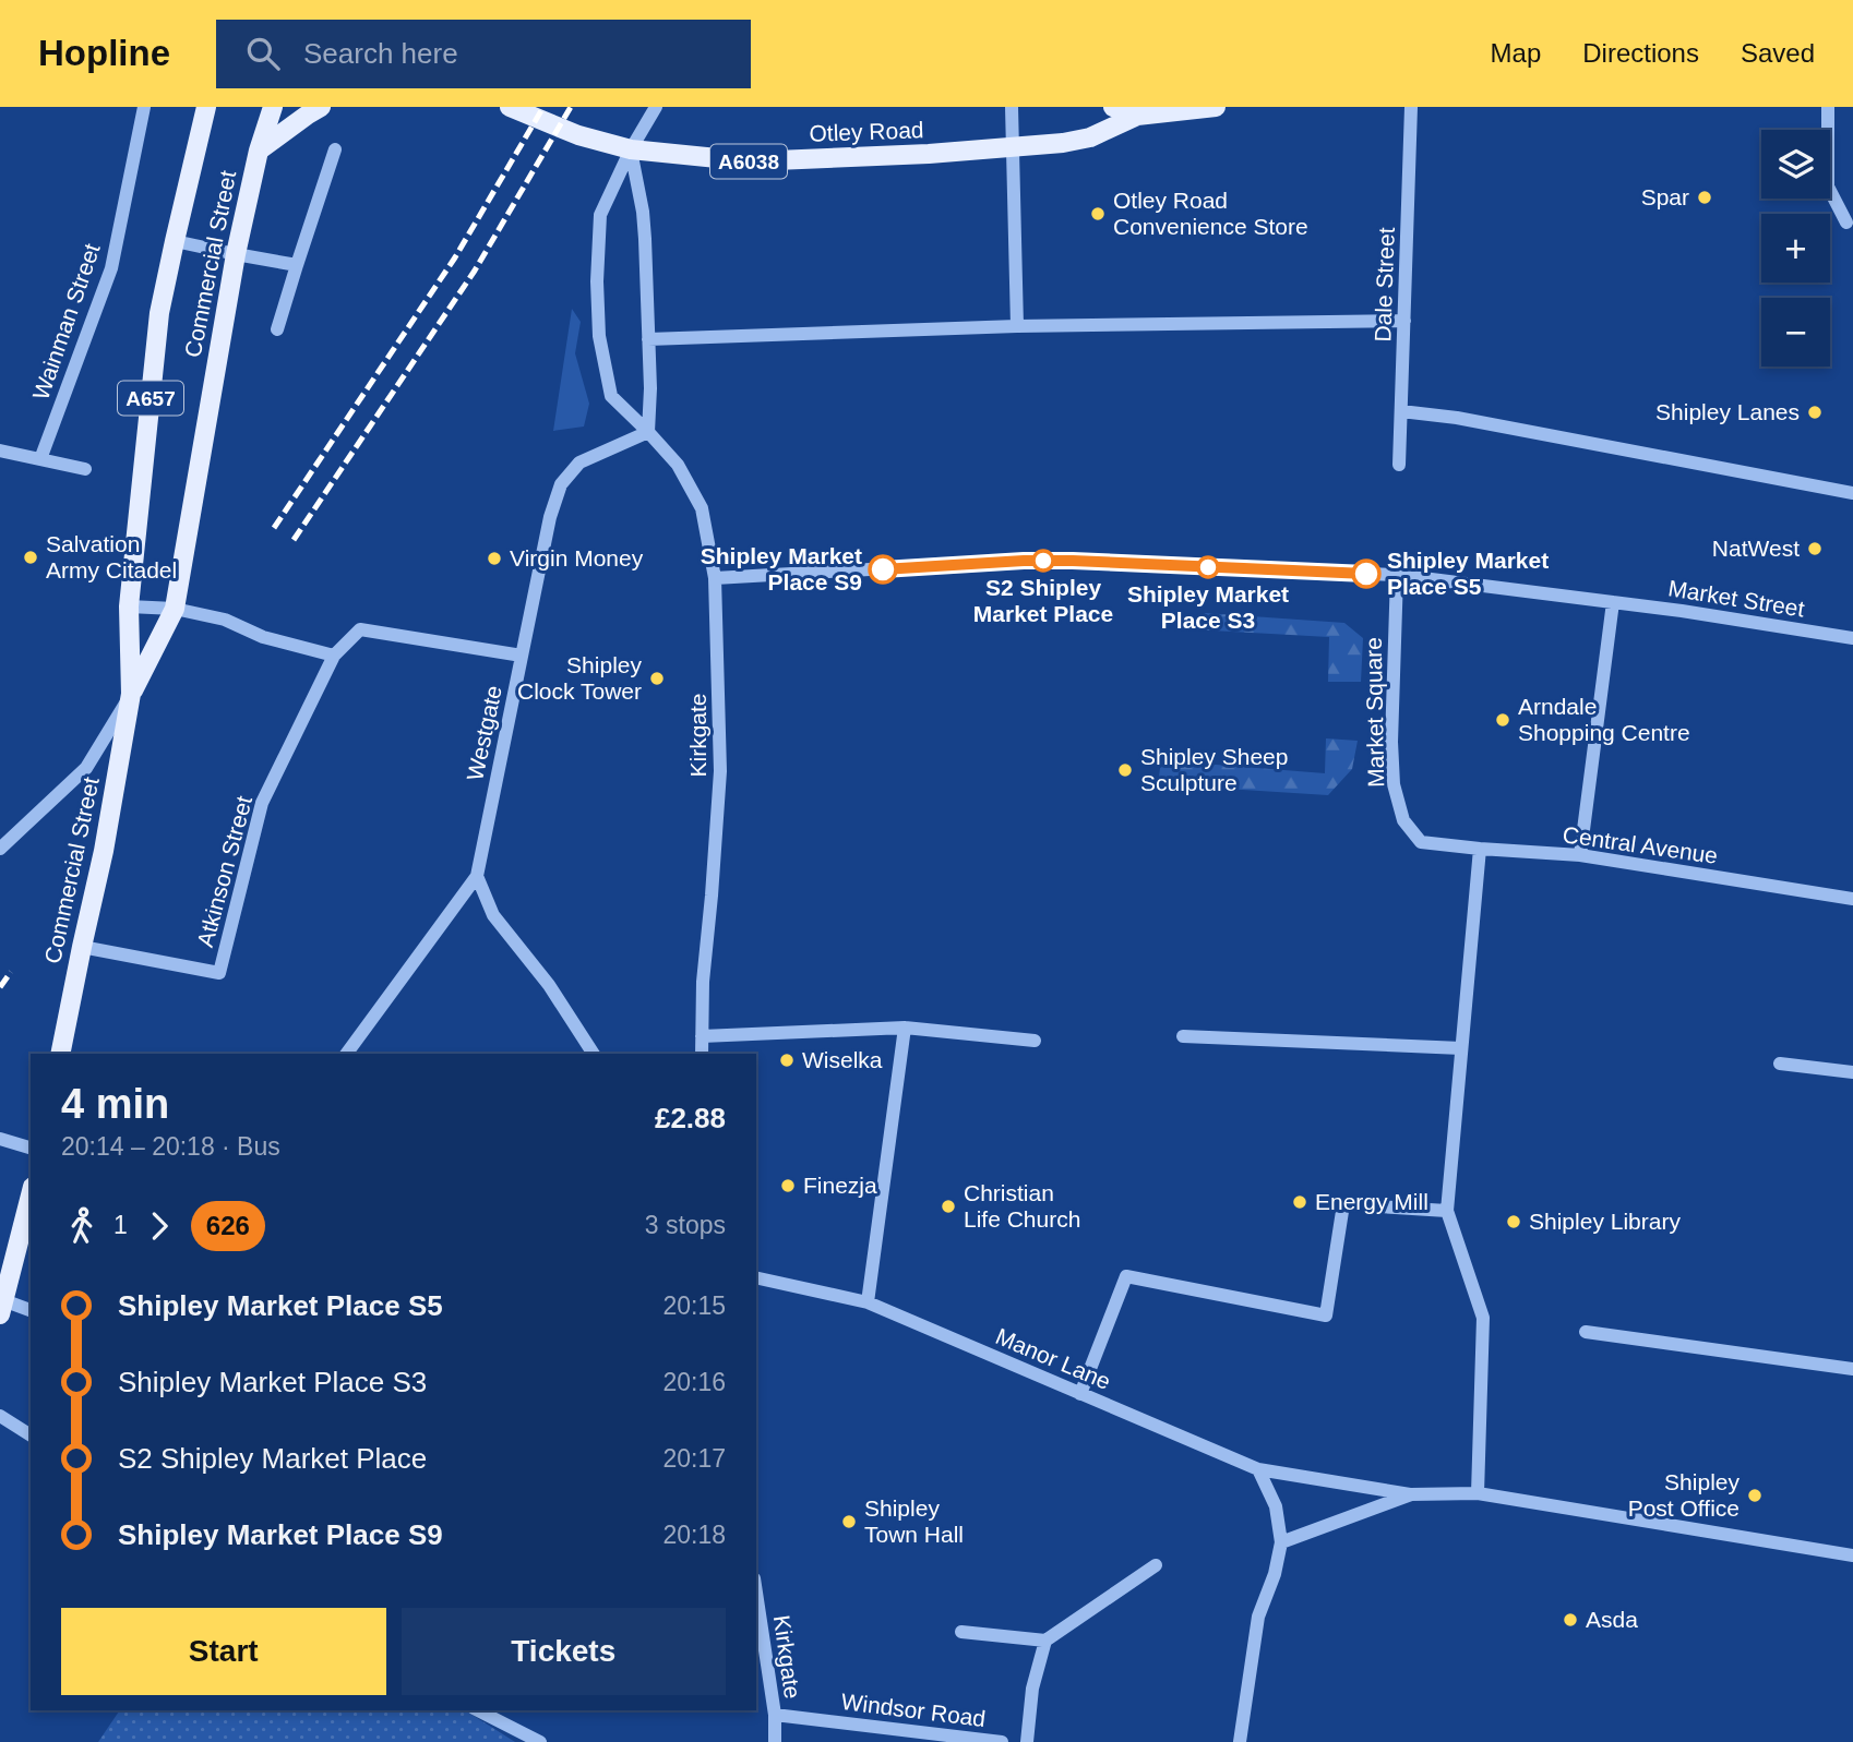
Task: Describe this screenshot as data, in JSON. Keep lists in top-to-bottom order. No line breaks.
{"streets":{"main road":["Otley Road","A6038","Commercial Street","A657"],"street":["Dale Street","Wainman Street","Market Street","Market Square","Westgate","Kirkgate","Central Avenue","Atkinson Street","Manor Lane","Windsor Road"]},"crossings":[["Otley Road","Kirkgate"],["Commercial Street","Atkinson Street"],["Market Street","Market Square"],["Market Street","Kirkgate"],["Market Square","Central Avenue"],["Westgate","Kirkgate"],["Westgate","Atkinson Street"],["Kirkgate","Windsor Road"]],"places":["Spar","Otley Road Convenience Store","Shipley Lanes","NatWest","Salvation Army Citadel","Virgin Money","S2 Shipley Market Place","Shipley Market Place S3","Shipley Market Place S9","Shipley Market Place S5","Shipley Clock Tower","Arndale Shopping Centre","Shipley Sheep Sculpture","Wiselka","Finezja","Energy Mill","Christian Life Church","Shipley Library","Shipley Post Office","Shipley Town Hall","Asda"],"lines":["bus line 626"],"page":{"header":"Hopline","search":"Search here","nav":["Map","Directions","Saved"],"map_buttons":["+","−"],"heading":["4 min","20:14 – 20:18 · Bus","£2.88"],"legs":["1","626","3 stops"],"list":[{"name":"Shipley Market Place S5","value":"20:15"},{"name":"Shipley Market Place S3","value":"20:16"},{"name":"S2 Shipley Market Place","value":"20:17"},{"name":"Shipley Market Place S9","value":"20:18"}],"buttons":["Start","Tickets"]}}
